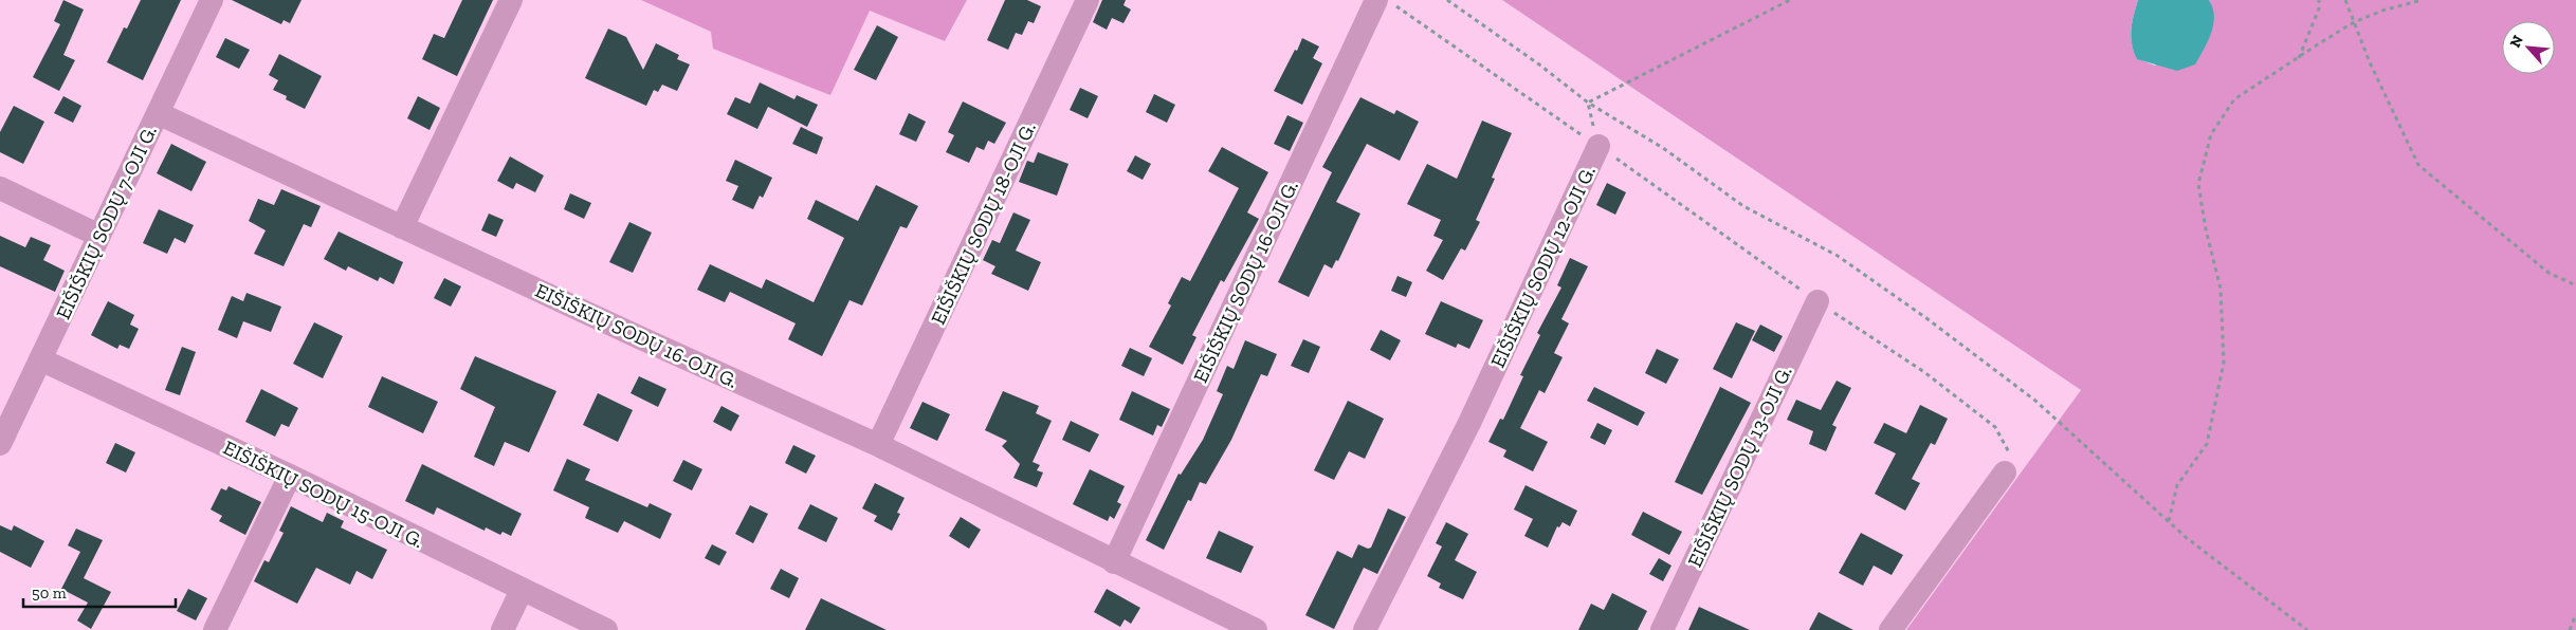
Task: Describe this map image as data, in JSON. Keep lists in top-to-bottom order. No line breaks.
{"streets":{"street":["EIŠIŠKIŲ SODŲ 7-OJI G.","EIŠIŠKIŲ SODŲ 18-OJI G.","EIŠIŠKIŲ SODŲ 12-OJI G.","EIŠIŠKIŲ SODŲ 16-OJI G.","EIŠIŠKIŲ SODŲ 13-OJI G.","EIŠIŠKIŲ SODŲ 15-OJI G."]},"crossings":[["EIŠIŠKIŲ SODŲ 7-OJI G.","EIŠIŠKIŲ SODŲ 16-OJI G."],["EIŠIŠKIŲ SODŲ 7-OJI G.","EIŠIŠKIŲ SODŲ 15-OJI G."],["EIŠIŠKIŲ SODŲ 18-OJI G.","EIŠIŠKIŲ SODŲ 16-OJI G."]],"scale_bar":"50 m","north":"top left"}
